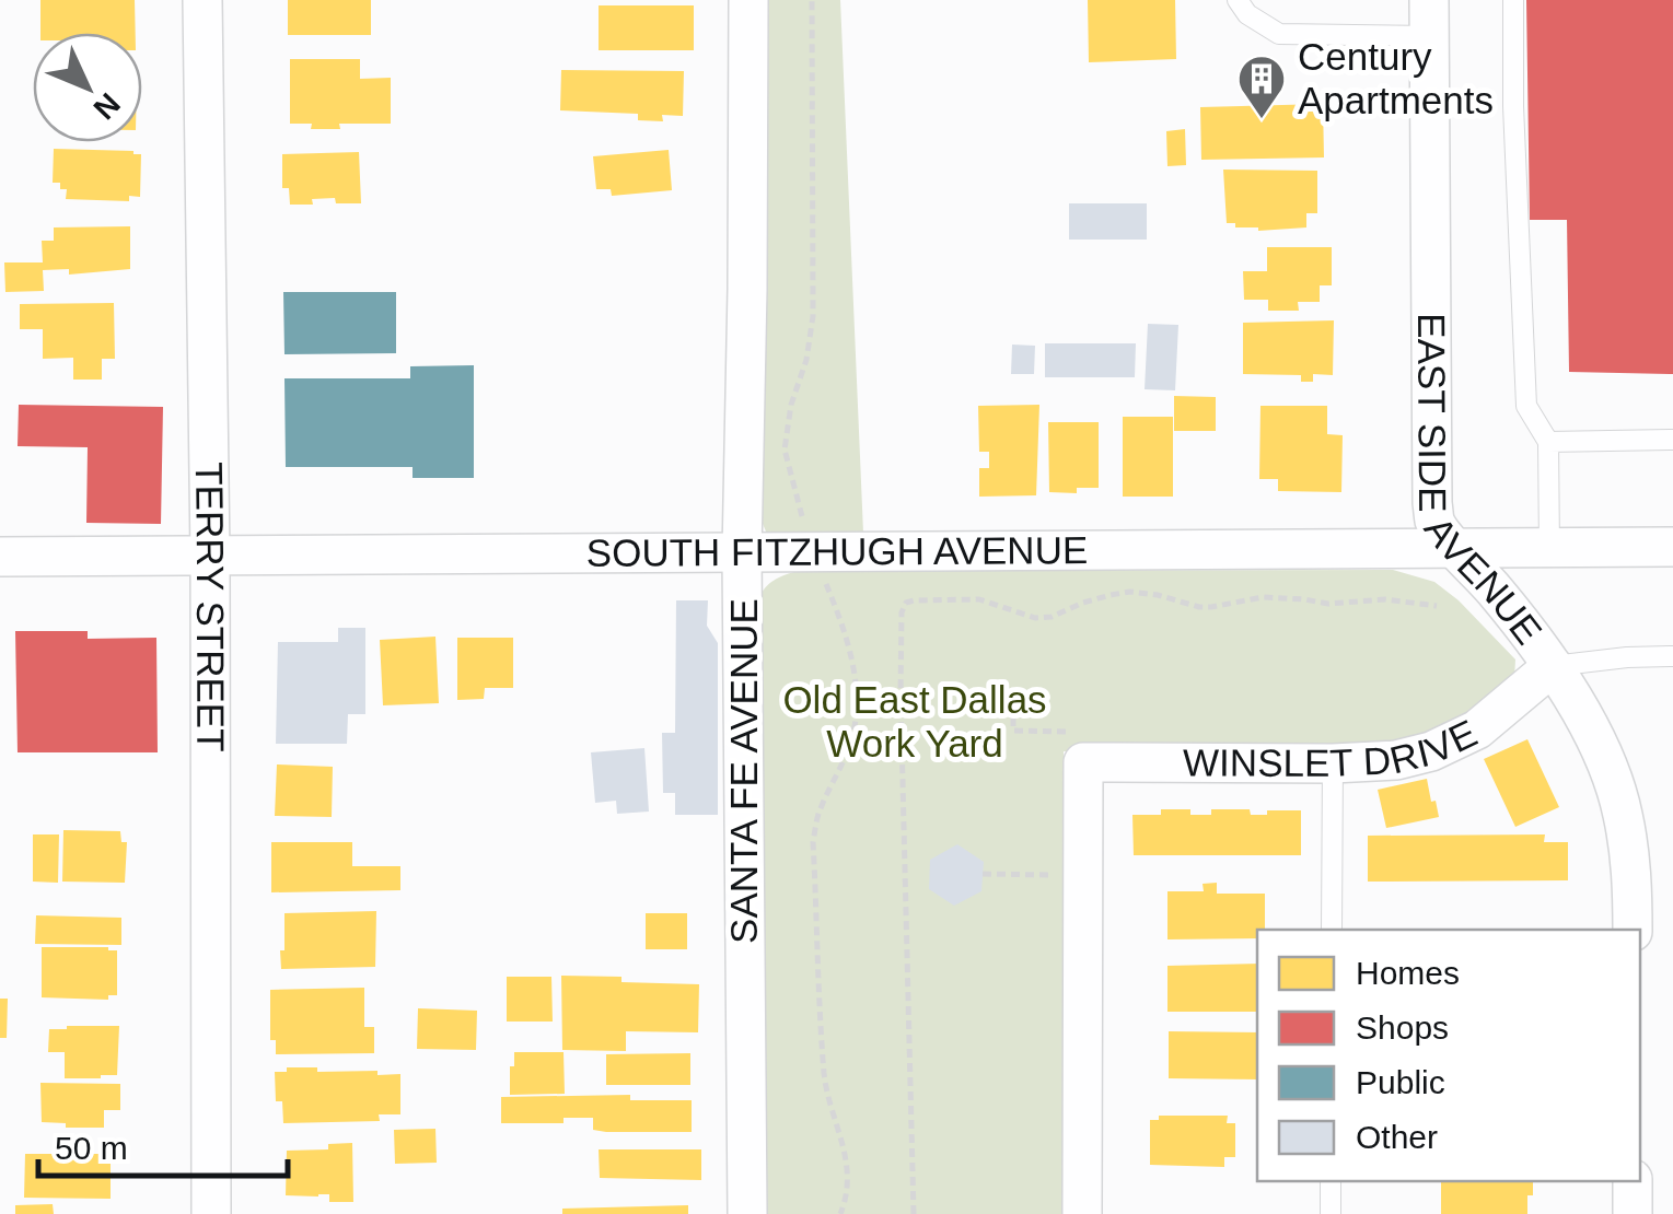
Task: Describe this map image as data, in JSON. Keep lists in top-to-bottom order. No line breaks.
{"streets":{"street":["EAST SIDE AVENUE","SOUTH FITZHUGH AVENUE","TERRY STREET","WINSLET DRIVE","SANTA FE AVENUE"]},"crossings":[["EAST SIDE AVENUE","SOUTH FITZHUGH AVENUE"],["EAST SIDE AVENUE","WINSLET DRIVE"],["SOUTH FITZHUGH AVENUE","TERRY STREET"],["SOUTH FITZHUGH AVENUE","SANTA FE AVENUE"]],"parks":["Old East Dallas Work Yard"],"places":{"building":["Century Apartments"]},"legend":["Homes","Shops","Public","Other"],"scale_bar":"50 m","north":"bottom right"}
